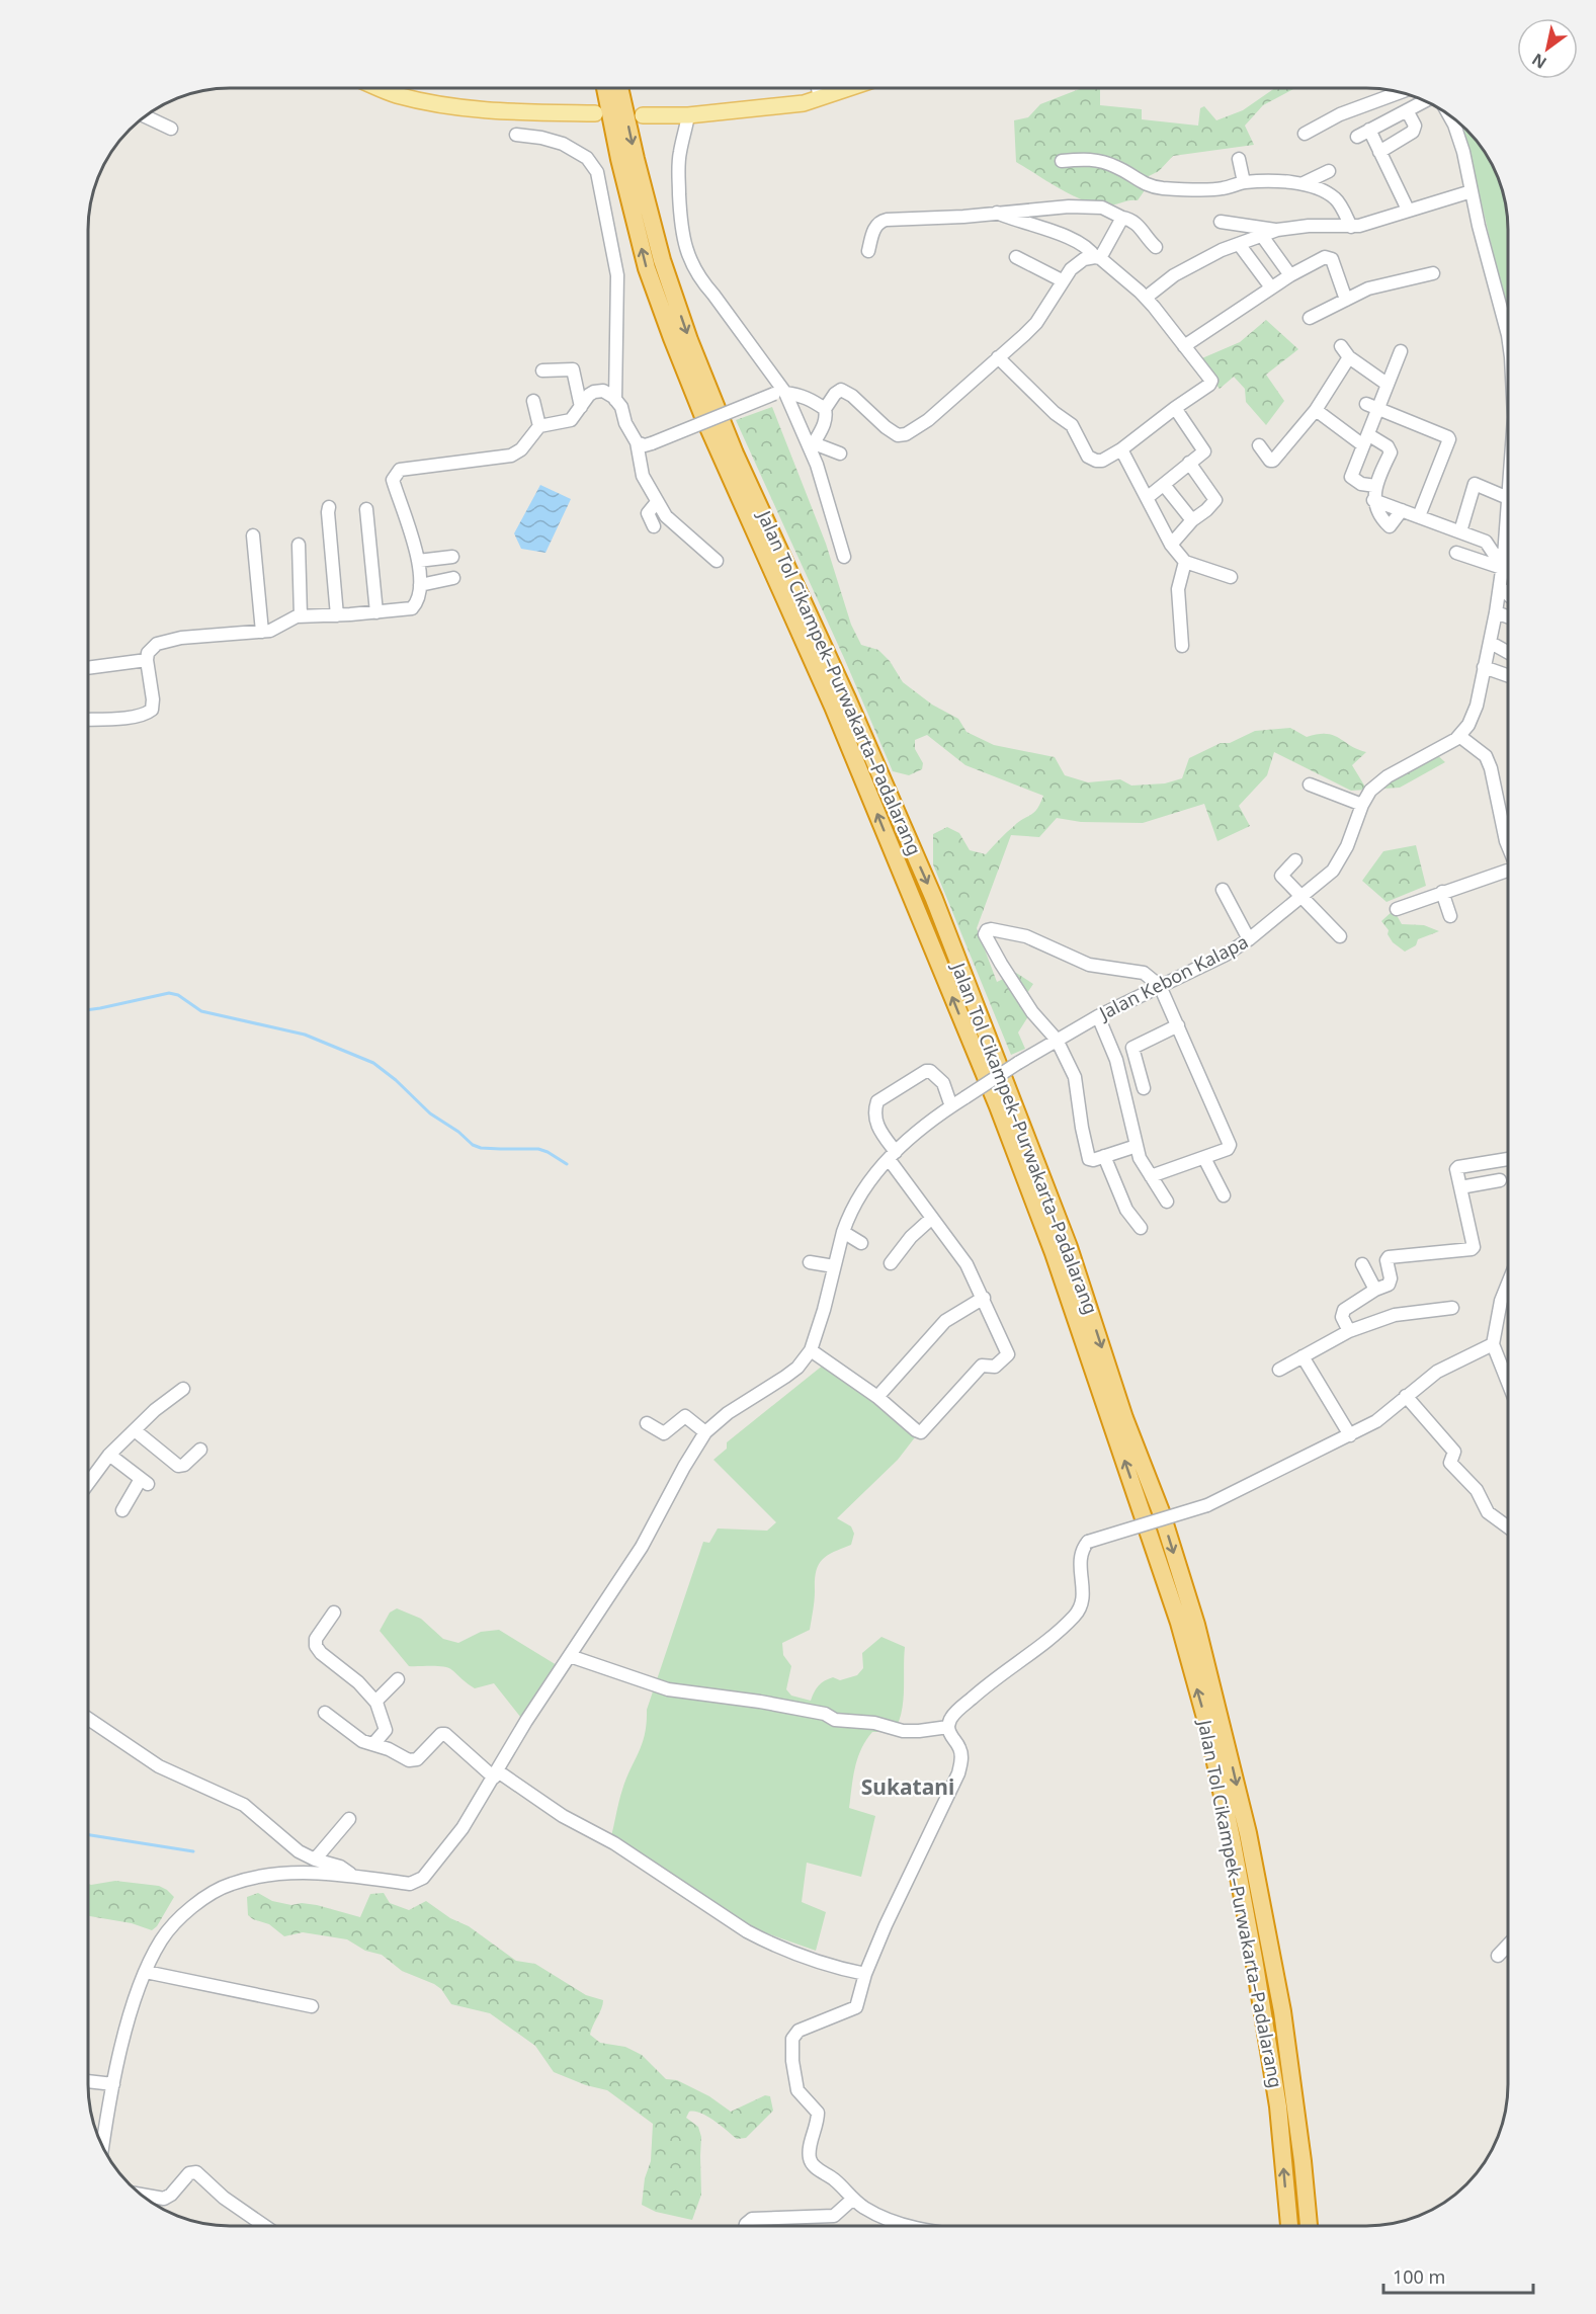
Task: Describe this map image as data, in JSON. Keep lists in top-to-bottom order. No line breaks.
{"streets":{"highway":["Jalan Tol Cikampek–Purwakarta–Padalarang"],"street":["Jalan Kebon Kalapa"]},"districts":["Sukatani"],"scale_bar":"100 m","north":"bottom left"}
